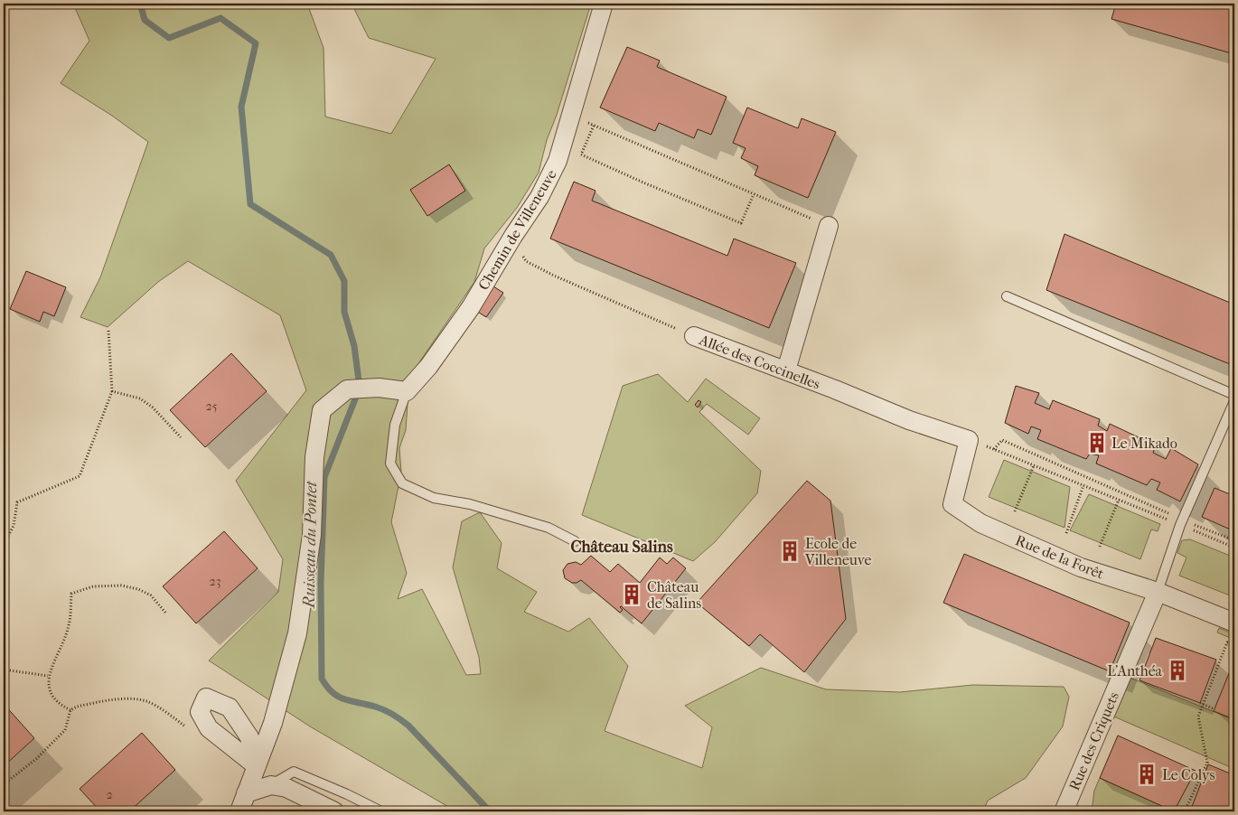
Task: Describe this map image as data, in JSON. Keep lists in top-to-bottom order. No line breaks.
{"streets":{"street":["Chemin de Villeneuve","Allée des Coccinelles","Rue de la Forêt","Rue des Criquets"]},"crossings":[["Chemin de Villeneuve","Allée des Coccinelles"],["Allée des Coccinelles","Rue de la Forêt"],["Rue de la Forêt","Rue des Criquets"]],"districts":["Château Salins"],"water":["Ruisseau du Pontet"],"places":{"building":["Le Mikado","Ecole de Villeneuve","Château de Salins","L'Anthéa","Le Colys"]},"house_numbers":["25","23","2"]}
